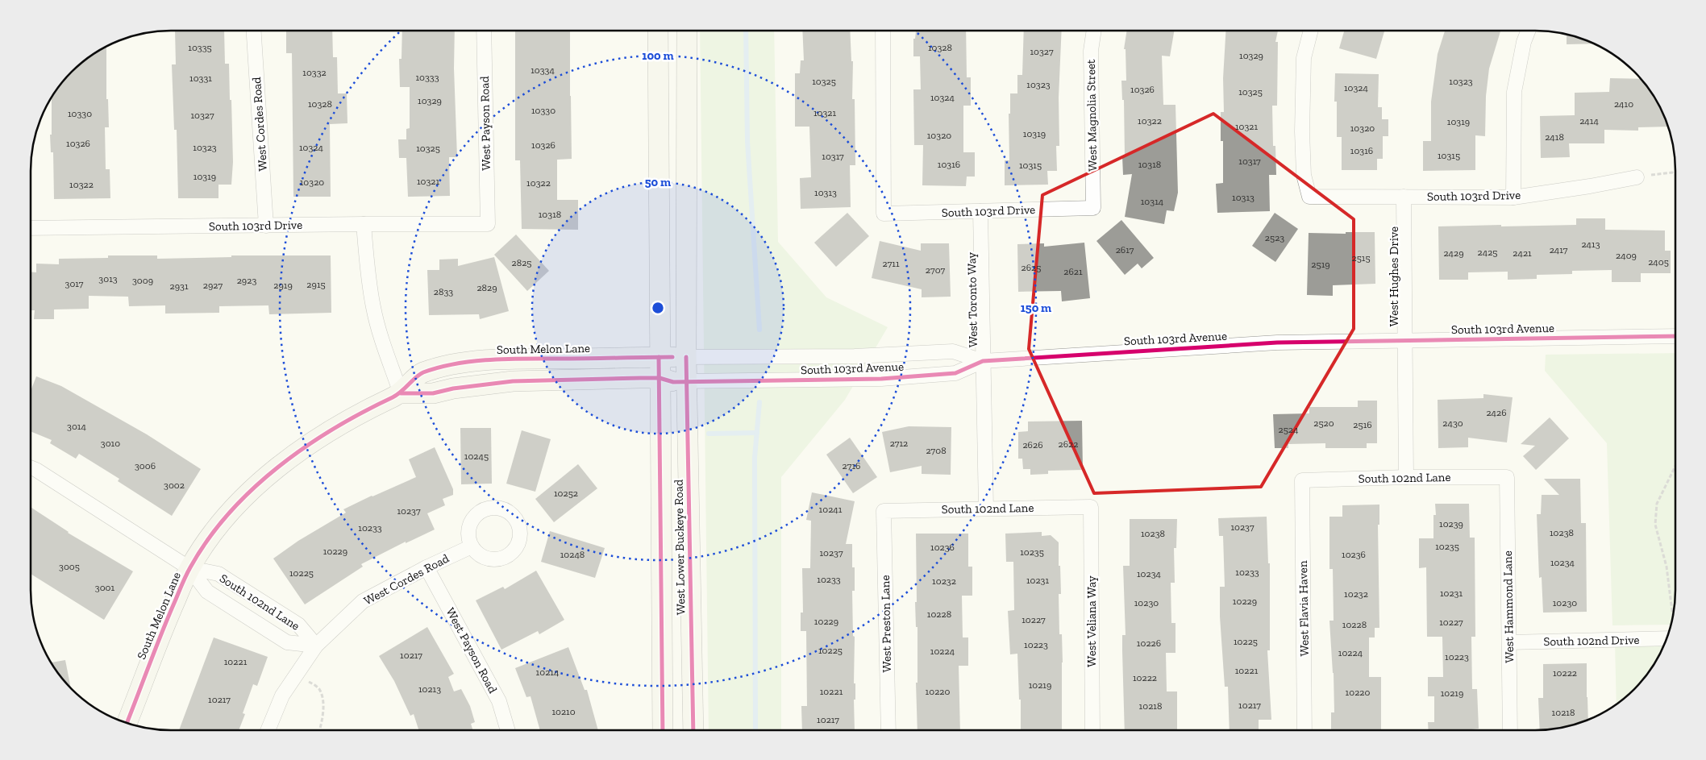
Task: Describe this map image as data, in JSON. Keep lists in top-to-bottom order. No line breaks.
{"streets":{"main road":["South Melon Lane","West Lower Buckeye Road"],"street":["West Magnolia Street","West Payson Road","West Cordes Road","South 103rd Drive","West Hughes Drive","West Toronto Way","South 103rd Avenue","South 102nd Lane","West Hammond Lane","West Flavia Haven","West Veliana Way","West Preston Lane","South 102nd Drive"]},"crossings":[["West Magnolia Street","South 103rd Drive"],["West Payson Road","West Cordes Road"],["West Payson Road","South 103rd Drive"],["West Cordes Road","South 103rd Drive"],["West Cordes Road","South 102nd Lane"],["South 103rd Drive","West Hughes Drive"],["South 103rd Drive","West Toronto Way"],["West Hughes Drive","South 103rd Avenue"],["West Hughes Drive","South 102nd Lane"],["West Toronto Way","South 103rd Avenue"],["West Toronto Way","South 102nd Lane"],["South 103rd Avenue","South Melon Lane"],["South 103rd Avenue","West Lower Buckeye Road"],["South Melon Lane","South 102nd Lane"],["South Melon Lane","West Lower Buckeye Road"],["South 102nd Lane","West Hammond Lane"],["South 102nd Lane","West Flavia Haven"],["South 102nd Lane","West Veliana Way"],["South 102nd Lane","West Preston Lane"],["West Hammond Lane","South 102nd Drive"]],"house_numbers":["10335","10328","10327","10329","10334","10332","10333","10331","10325","10323","10323","10324","10326","10325","10324","10329","10328","2410","10330","10321","10330","10327","10322","2414","10319","10321","10320","10319","10320","2418","10326","10326","10323","10324","10325","10316","10315","10317","10317","10316","10318","10315","10319","10321","10320","10322","10322","10313","10313","10314","10318","2523","2413","2617","2417","2425","2429","2421","2409","2515","2405","2825","2711","2519","2625","2707","2621","3013","3009","2923","3017","2915","2927","2919","2931","2829","2833","2426","2520","2430","2516","3014","2524","3010","2712","2622","2626","2708","10245","3006","2716","3002","10252","10241","10237","10239","10237","10233","10238","10238","10235","10236","10229","10235","10237","10248","10236","10234","3005","10233","10225","10234","10233","10231","10232","3001","10231","10232","10229","10230","10230","10228","10227","10229","10227","10228","10225","10226","10223","10225","10224","10224","10217","10223","10221","10221","10214","10222","10222","10219","10213","10221","10220","10220","10219","10217","10217","10218","10210","10218","10217"],"rings":["100 m","50 m","150 m"]}
